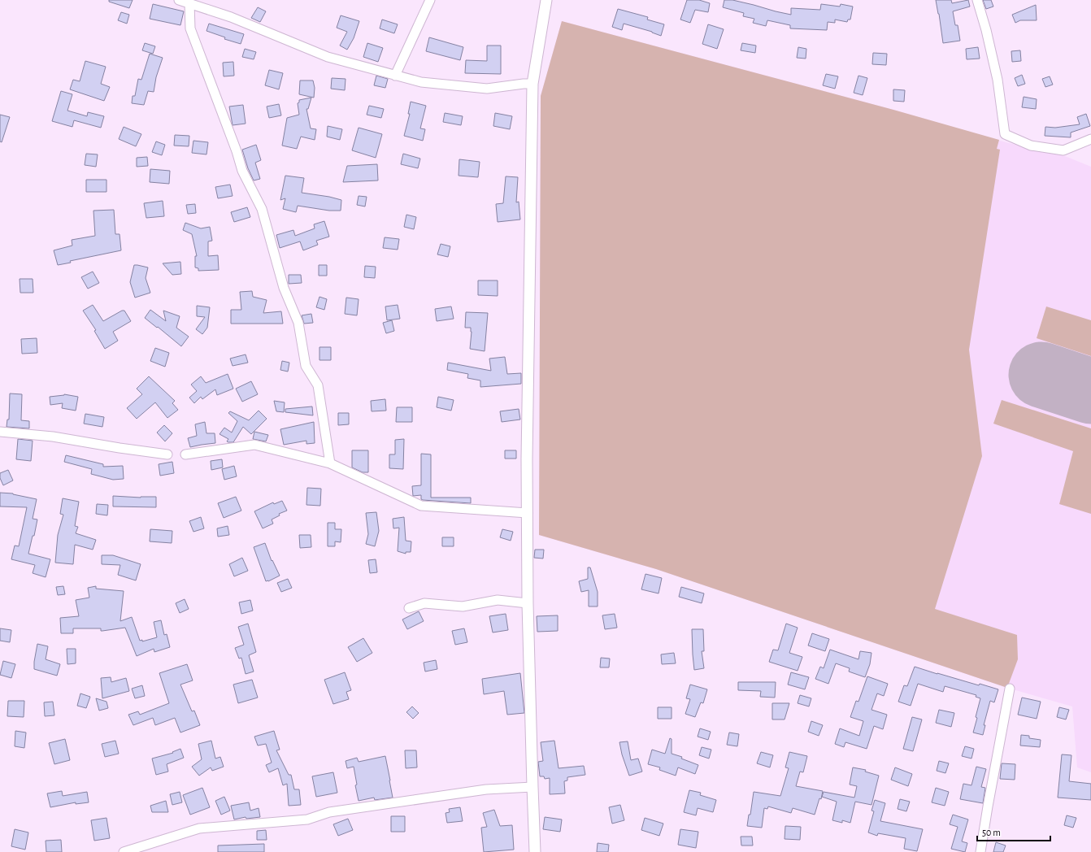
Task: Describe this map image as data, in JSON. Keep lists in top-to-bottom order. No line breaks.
{"scale_bar":"50 m"}
